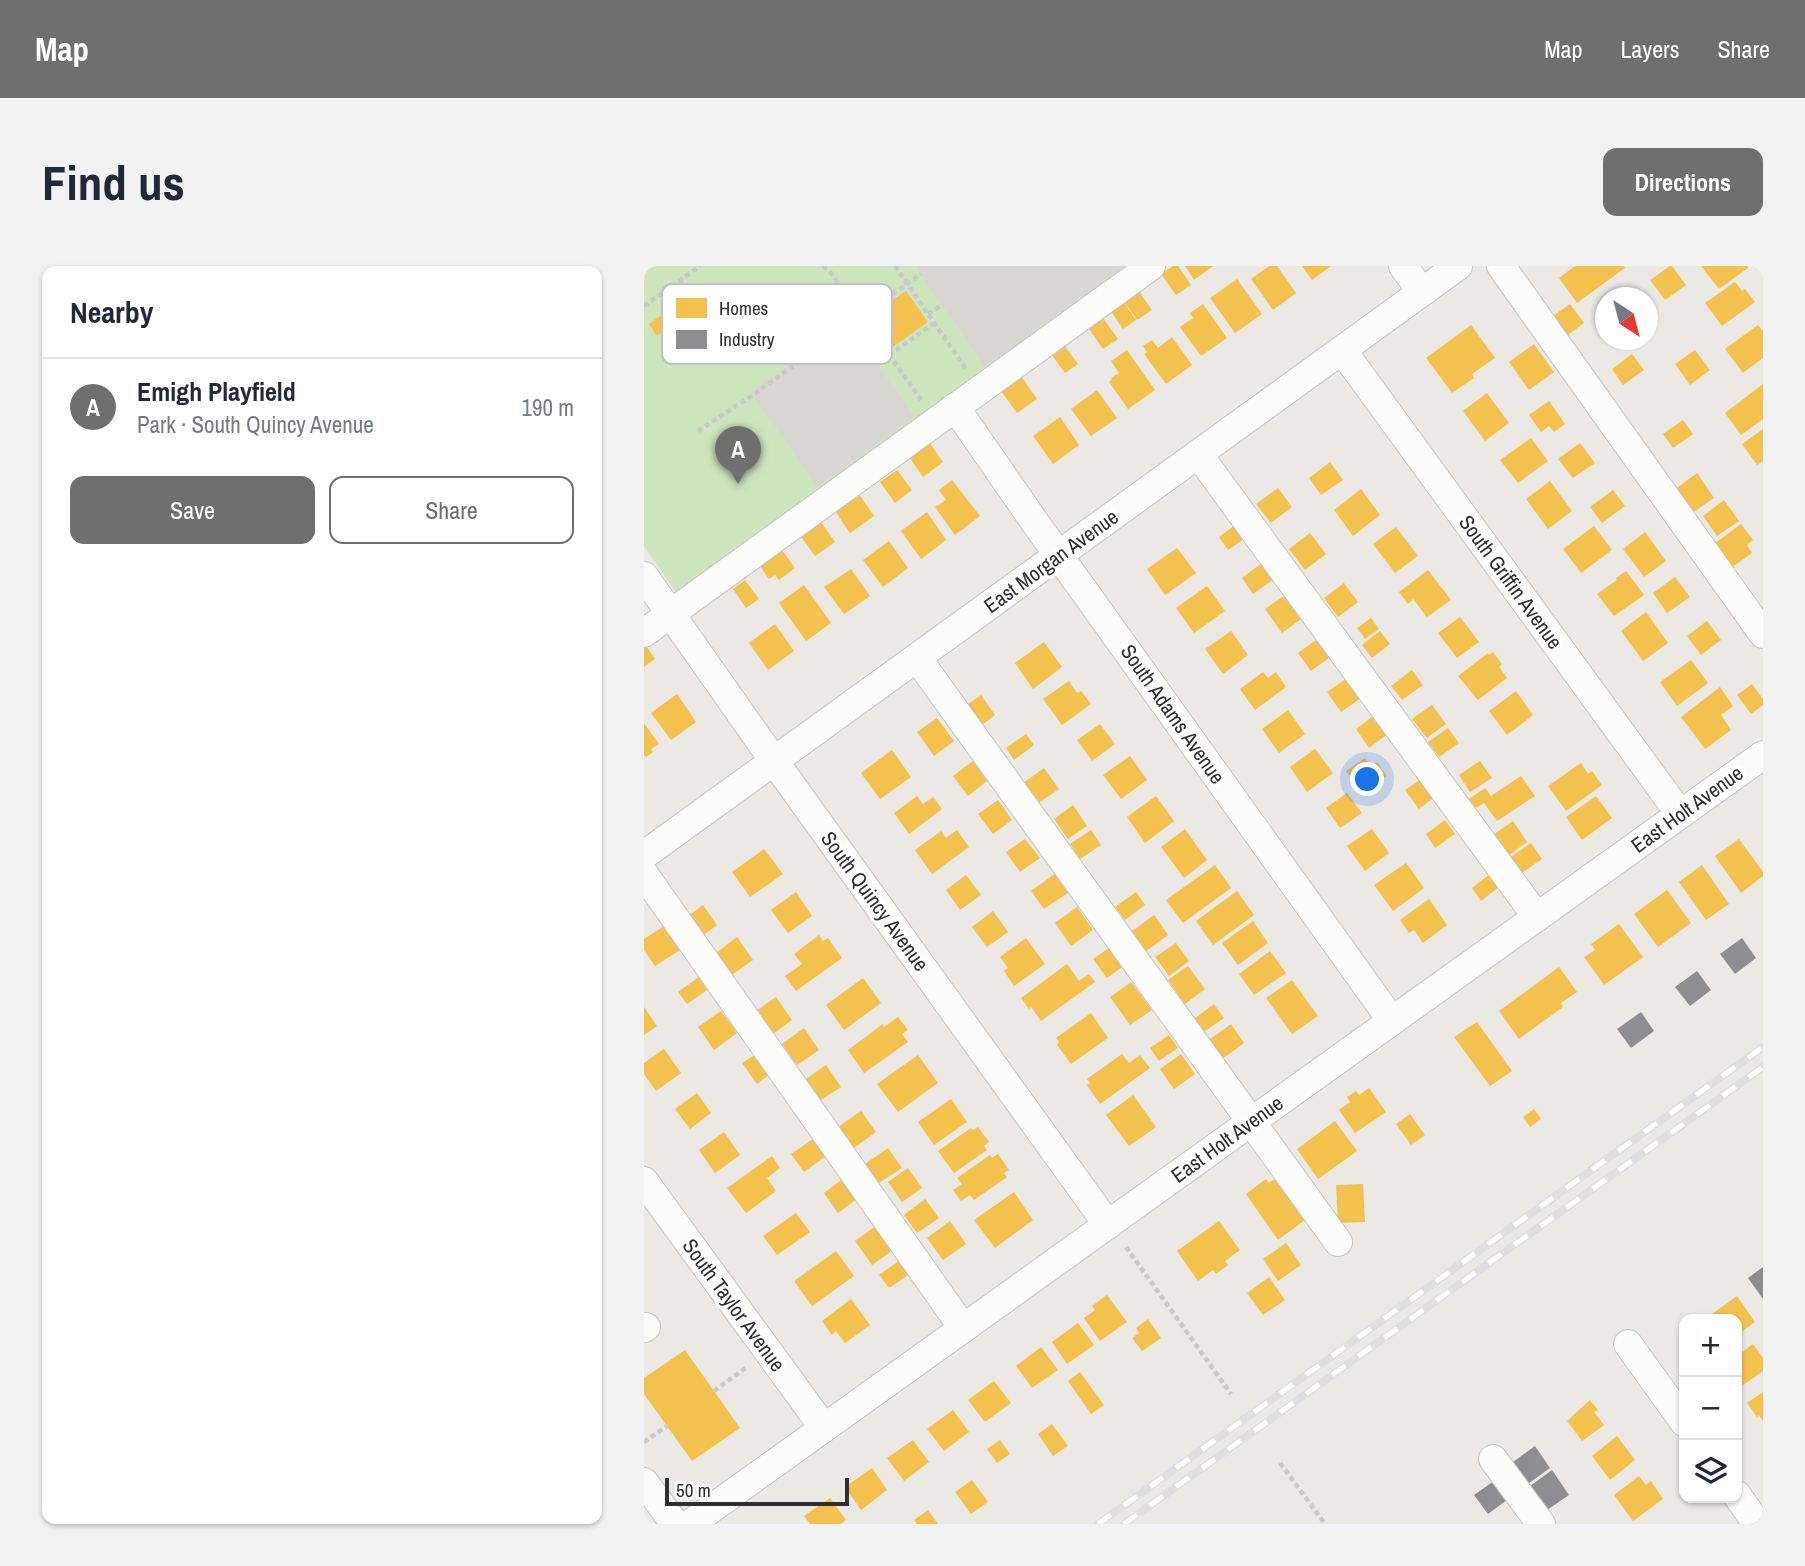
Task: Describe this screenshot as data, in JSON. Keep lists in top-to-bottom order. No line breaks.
{"streets":{"street":["East Morgan Avenue","South Griffin Avenue","South Adams Avenue","East Holt Avenue","South Quincy Avenue","South Taylor Avenue"]},"crossings":[["East Morgan Avenue","South Griffin Avenue"],["East Morgan Avenue","South Adams Avenue"],["East Morgan Avenue","South Quincy Avenue"],["South Griffin Avenue","East Holt Avenue"],["South Adams Avenue","East Holt Avenue"],["East Holt Avenue","South Quincy Avenue"],["East Holt Avenue","South Taylor Avenue"]],"legend":["Homes","Industry"],"scale_bar":"50 m","north":"bottom right","page":{"header":"Map","nav":["Map","Layers","Share"],"buttons":["Directions",["Save","Share"]],"title":"Find us","heading":"Nearby","list":[{"mark":"A","name":"Emigh Playfield","note":"Park · South Quincy Avenue","value":"190 m"}],"pins":"A","map_buttons":["+","−"],"scale":"50 m"}}
